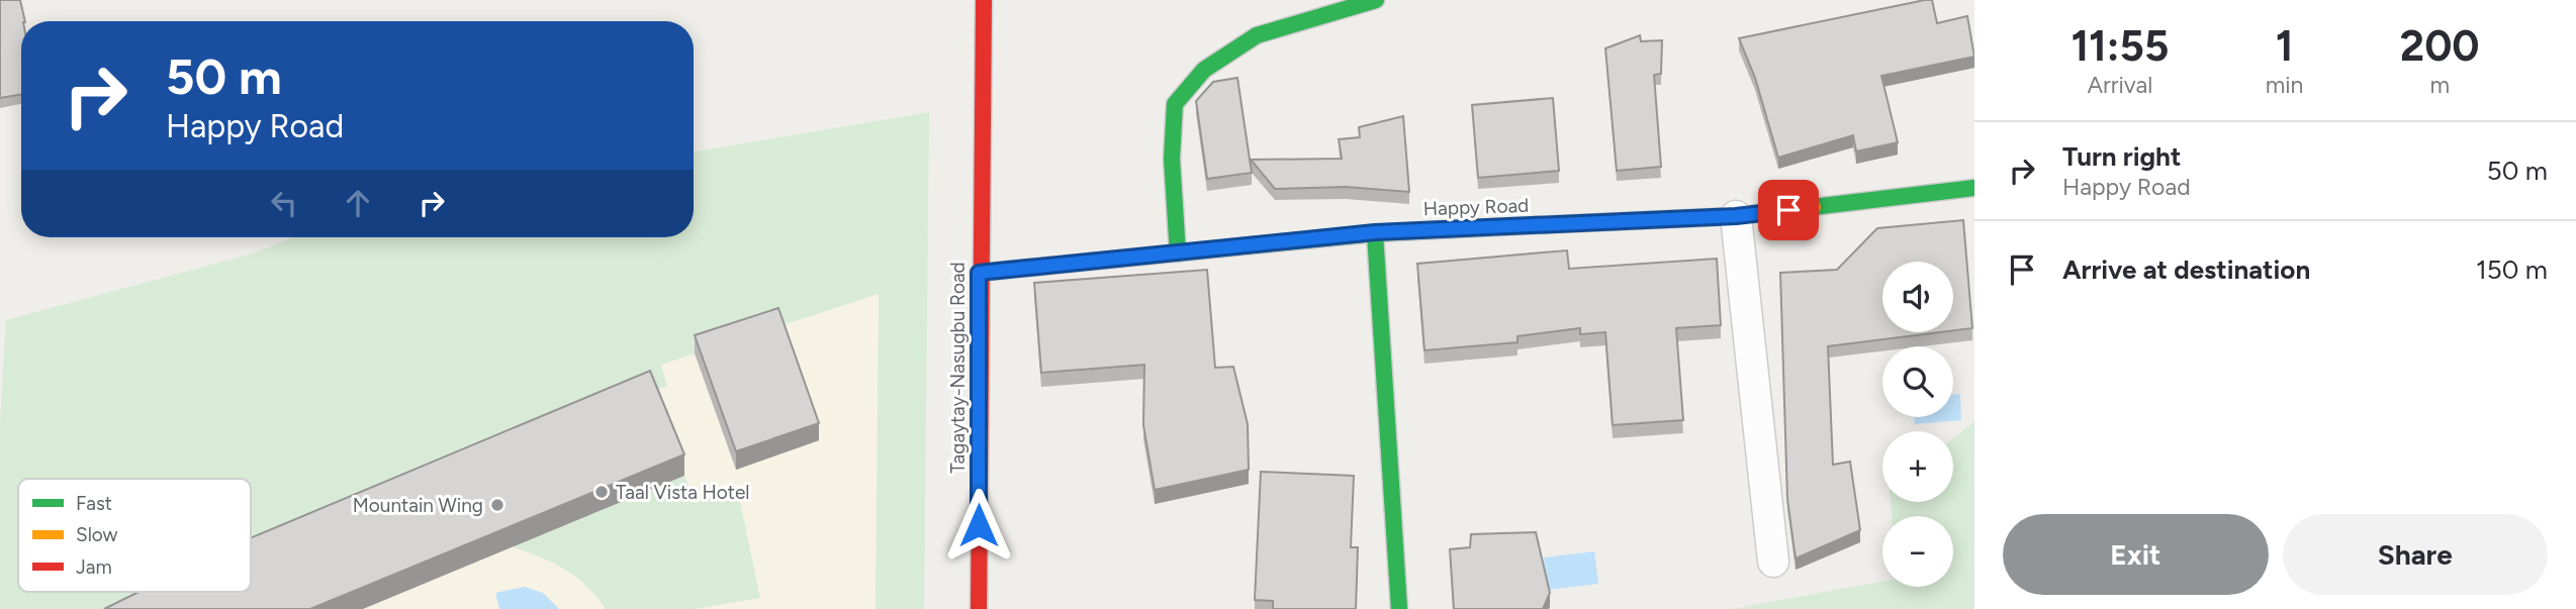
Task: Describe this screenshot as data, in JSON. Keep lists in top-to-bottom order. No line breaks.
{"streets":{"street":["Happy Road","Tagaytay-Nasugbu Road"]},"crossings":[["Happy Road","Tagaytay-Nasugbu Road"]],"places":["Taal Vista Hotel","Mountain Wing"],"legend":["Fast","Slow","Jam"],"page":{"eta":["11:55","Arrival","1","min","200","m"],"turn":["50 m","Happy Road"],"list":[{"name":"Turn right","note":"Happy Road","value":"50 m"},{"name":"Arrive at destination","value":"150 m"}],"map_buttons":["+","−"],"buttons":["Exit","Share"]}}
